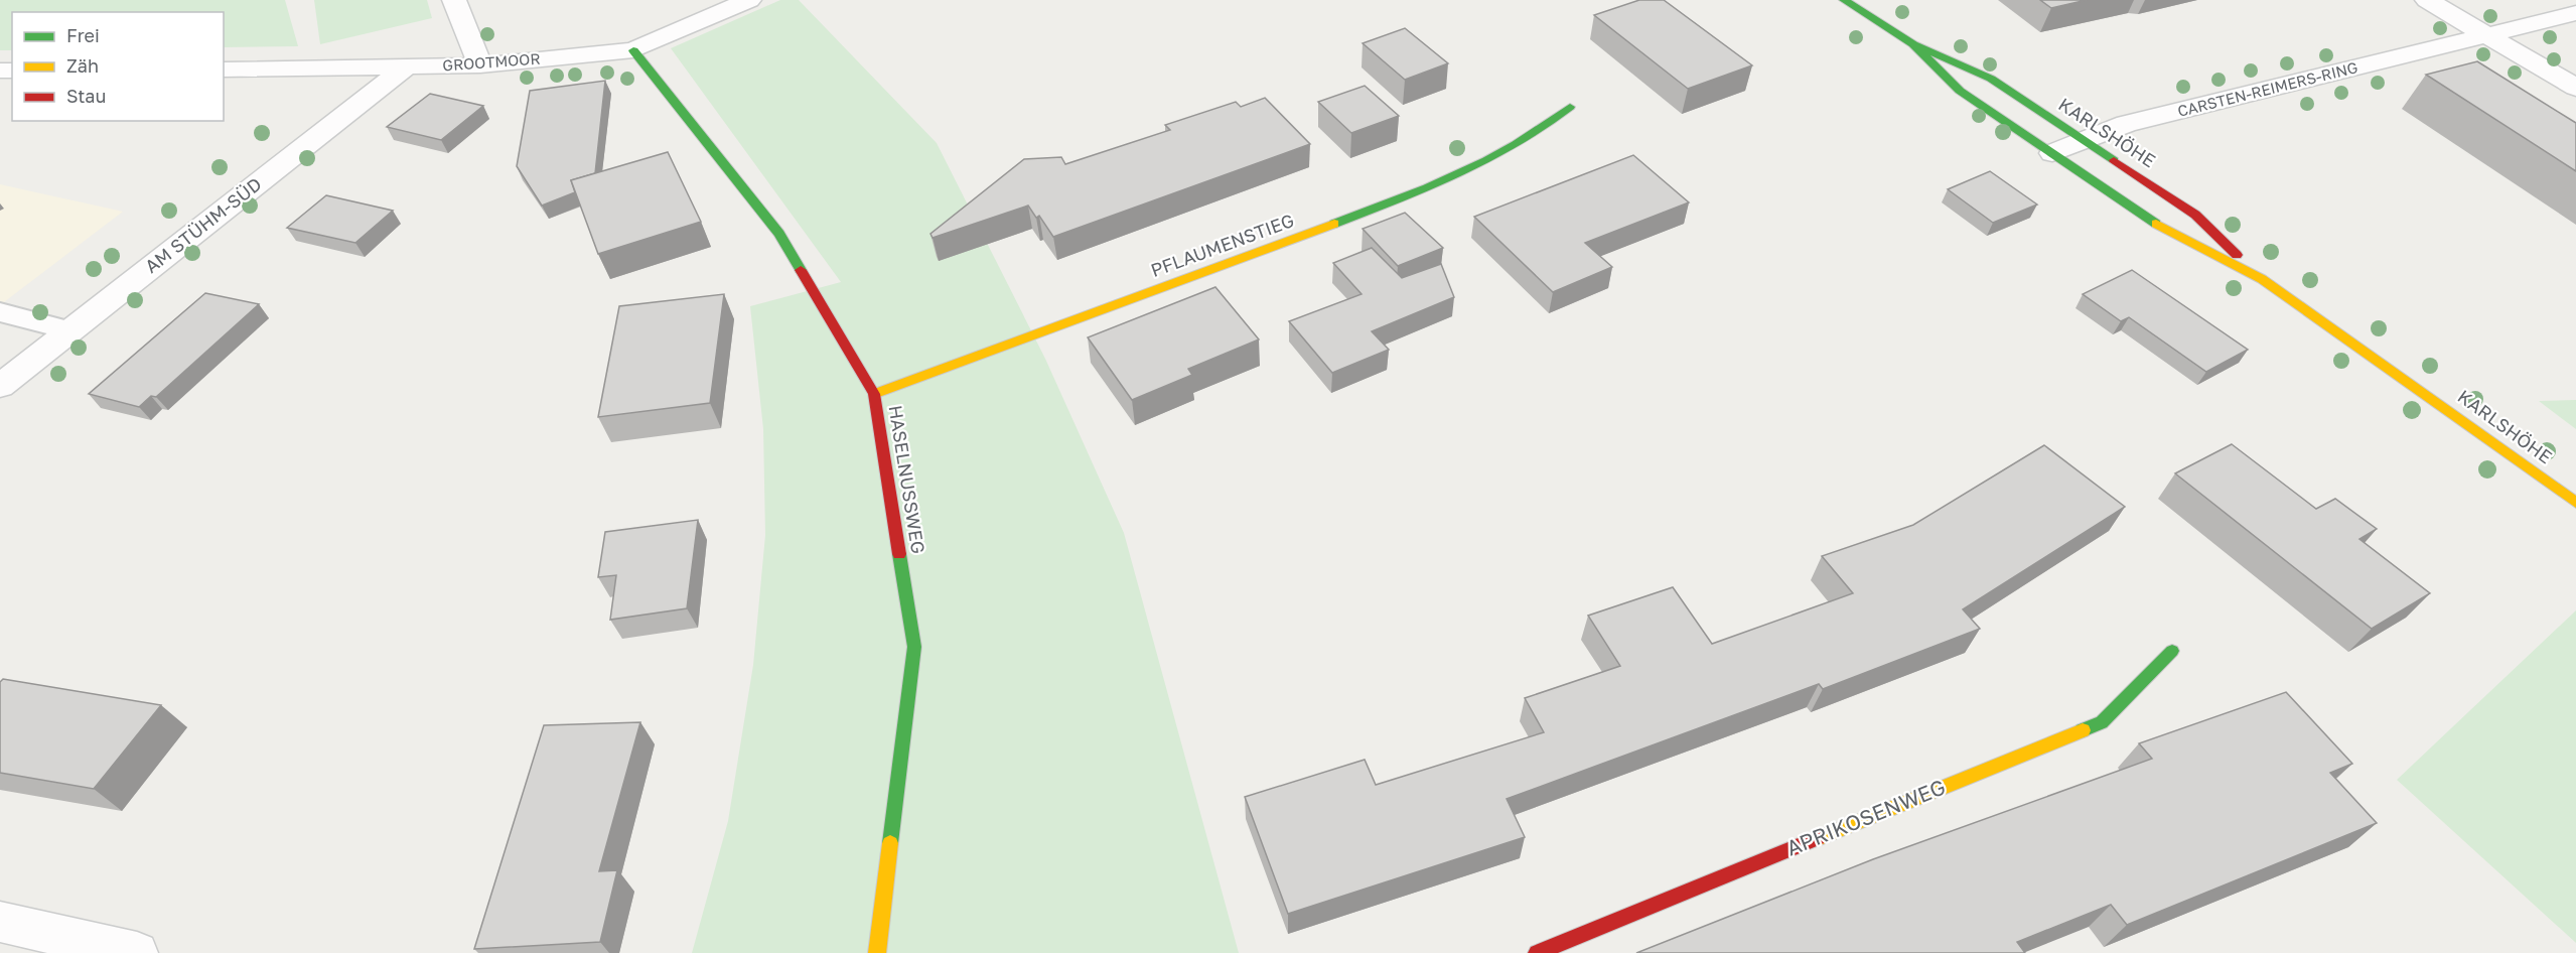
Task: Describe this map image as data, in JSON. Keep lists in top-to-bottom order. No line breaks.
{"streets":{"street":["GROOTMOOR","CARSTEN-REIMERS-RING","KARLSHÖHE","AM STÜHM-SÜD","PFLAUMENSTIEG","HASELNUSSWEG","APRIKOSENWEG"]},"crossings":[["GROOTMOOR","AM STÜHM-SÜD"],["GROOTMOOR","HASELNUSSWEG"],["CARSTEN-REIMERS-RING","KARLSHÖHE"],["PFLAUMENSTIEG","HASELNUSSWEG"]],"legend":["Frei","Zäh","Stau"]}
